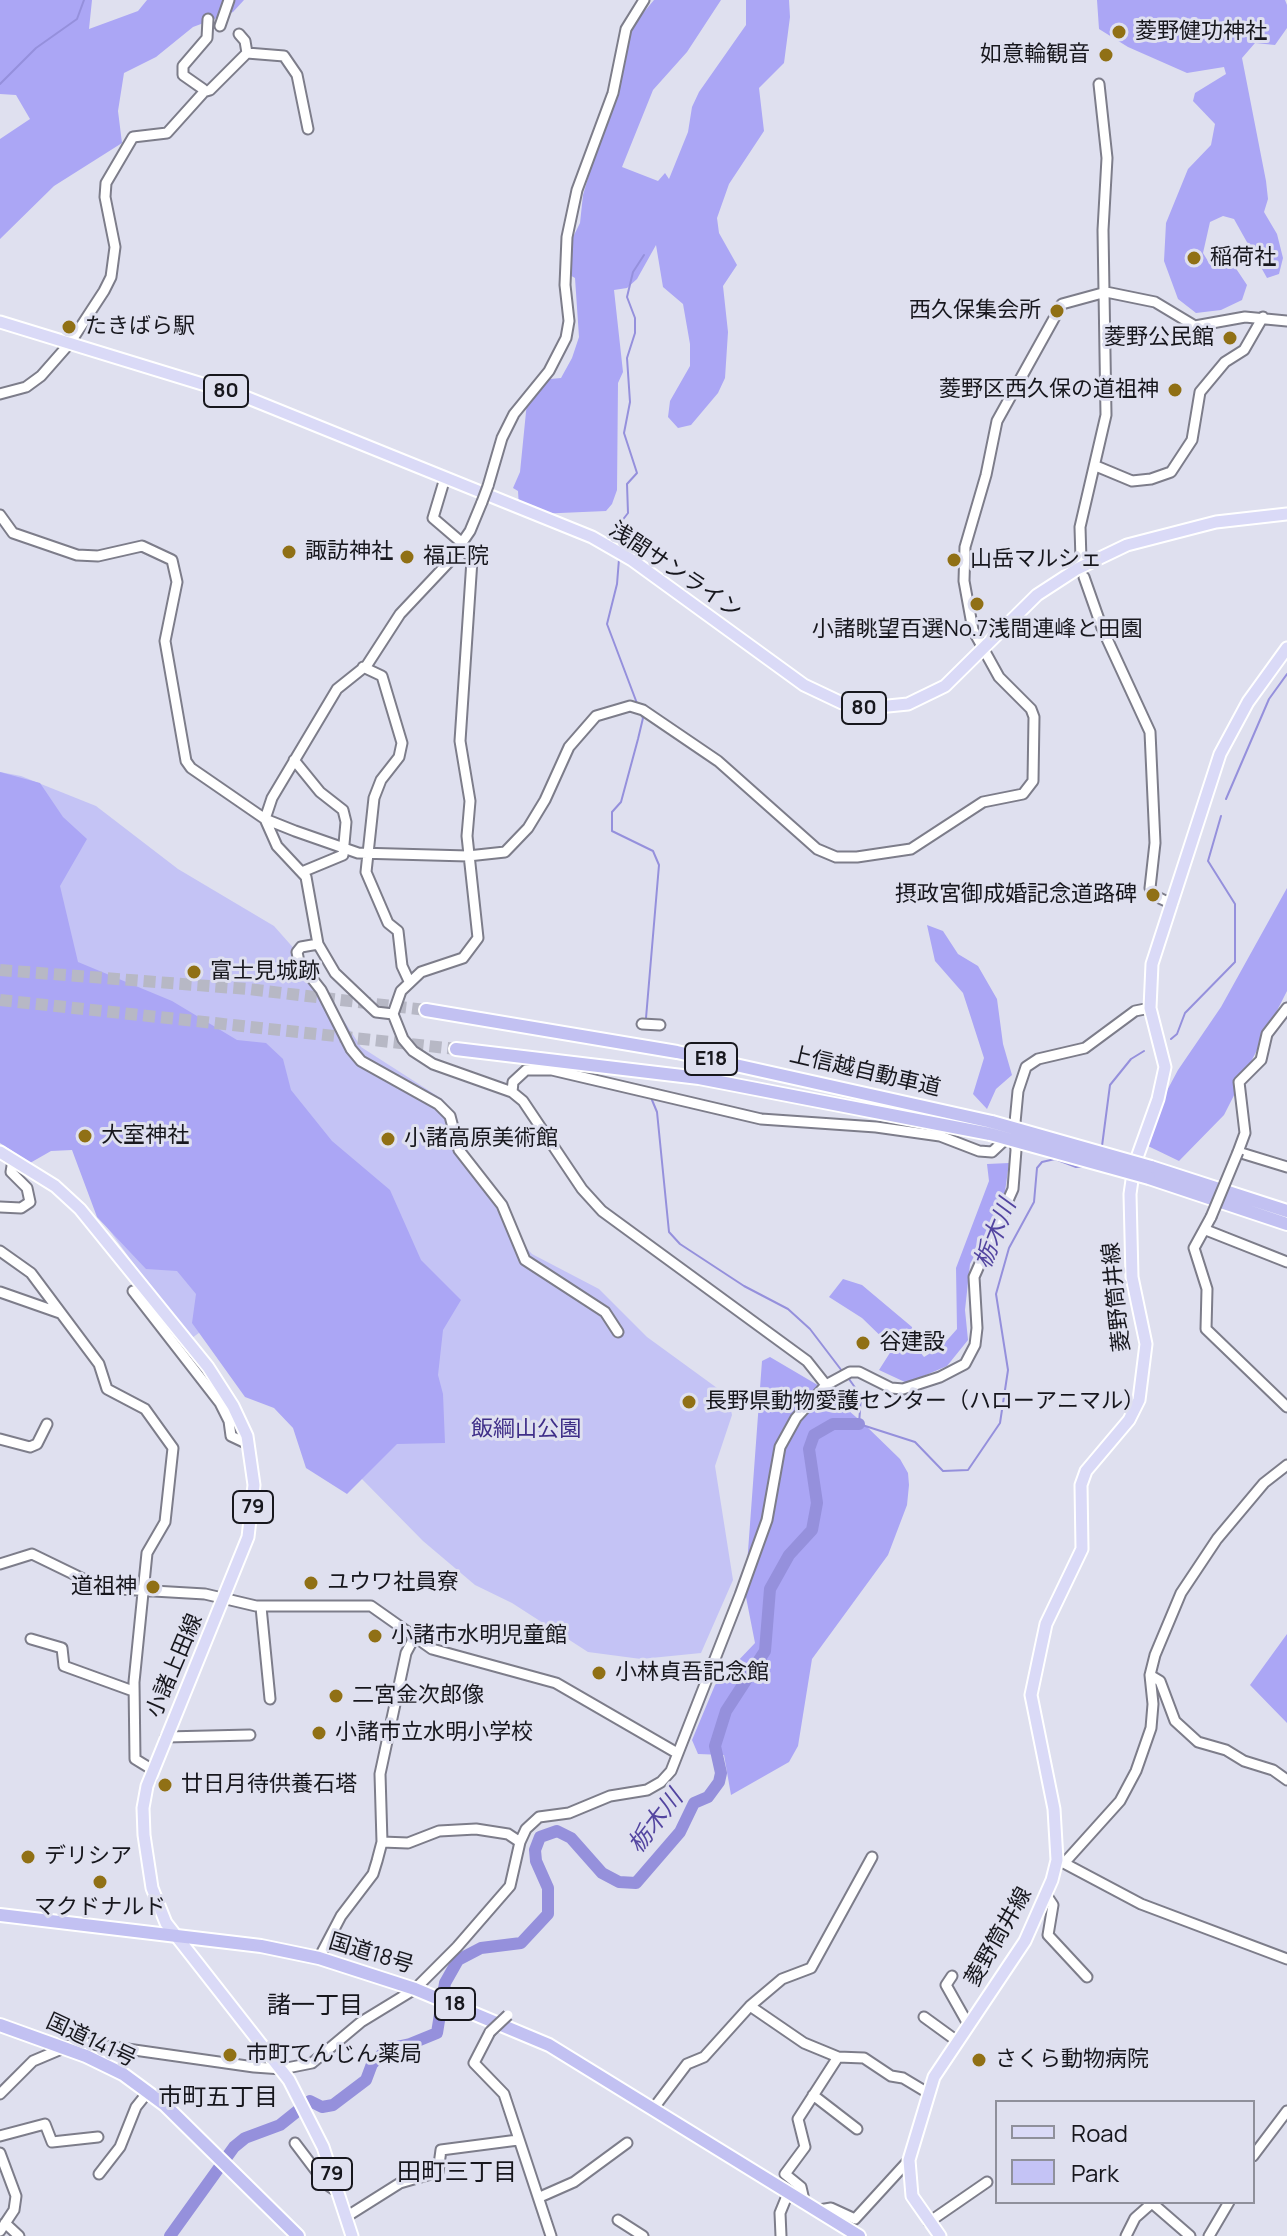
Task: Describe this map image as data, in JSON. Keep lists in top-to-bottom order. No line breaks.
{"streets":{"highway":["E18","上信越自動車道","国道18号","18","国道141号"],"main road":["80","浅間サンライン","菱野筒井線","79","小諸上田線"]},"crossings":[["小諸上田線","国道18号"]],"districts":["諸一丁目","市町五丁目","田町三丁目"],"water":["栃木川"],"parks":["飯綱山公園"],"places":["菱野健功神社","如意輪観音","稲荷社","西久保集会所","たきばら駅","菱野公民館","菱野区西久保の道祖神","諏訪神社","福正院","山岳マルシェ","小諸眺望百選No.7浅間連峰と田園","摂政宮御成婚記念道路碑","富士見城跡","大室神社","小諸高原美術館","谷建設","長野県動物愛護センター（ハローアニマル）","ユウワ社員寮","道祖神","小諸市水明児童館","小林貞吾記念館","二宮金次郎像","小諸市立水明小学校","廿日月待供養石塔","デリシア","マクドナルド","市町てんじん薬局","さくら動物病院"],"legend":["Road","Park"]}
